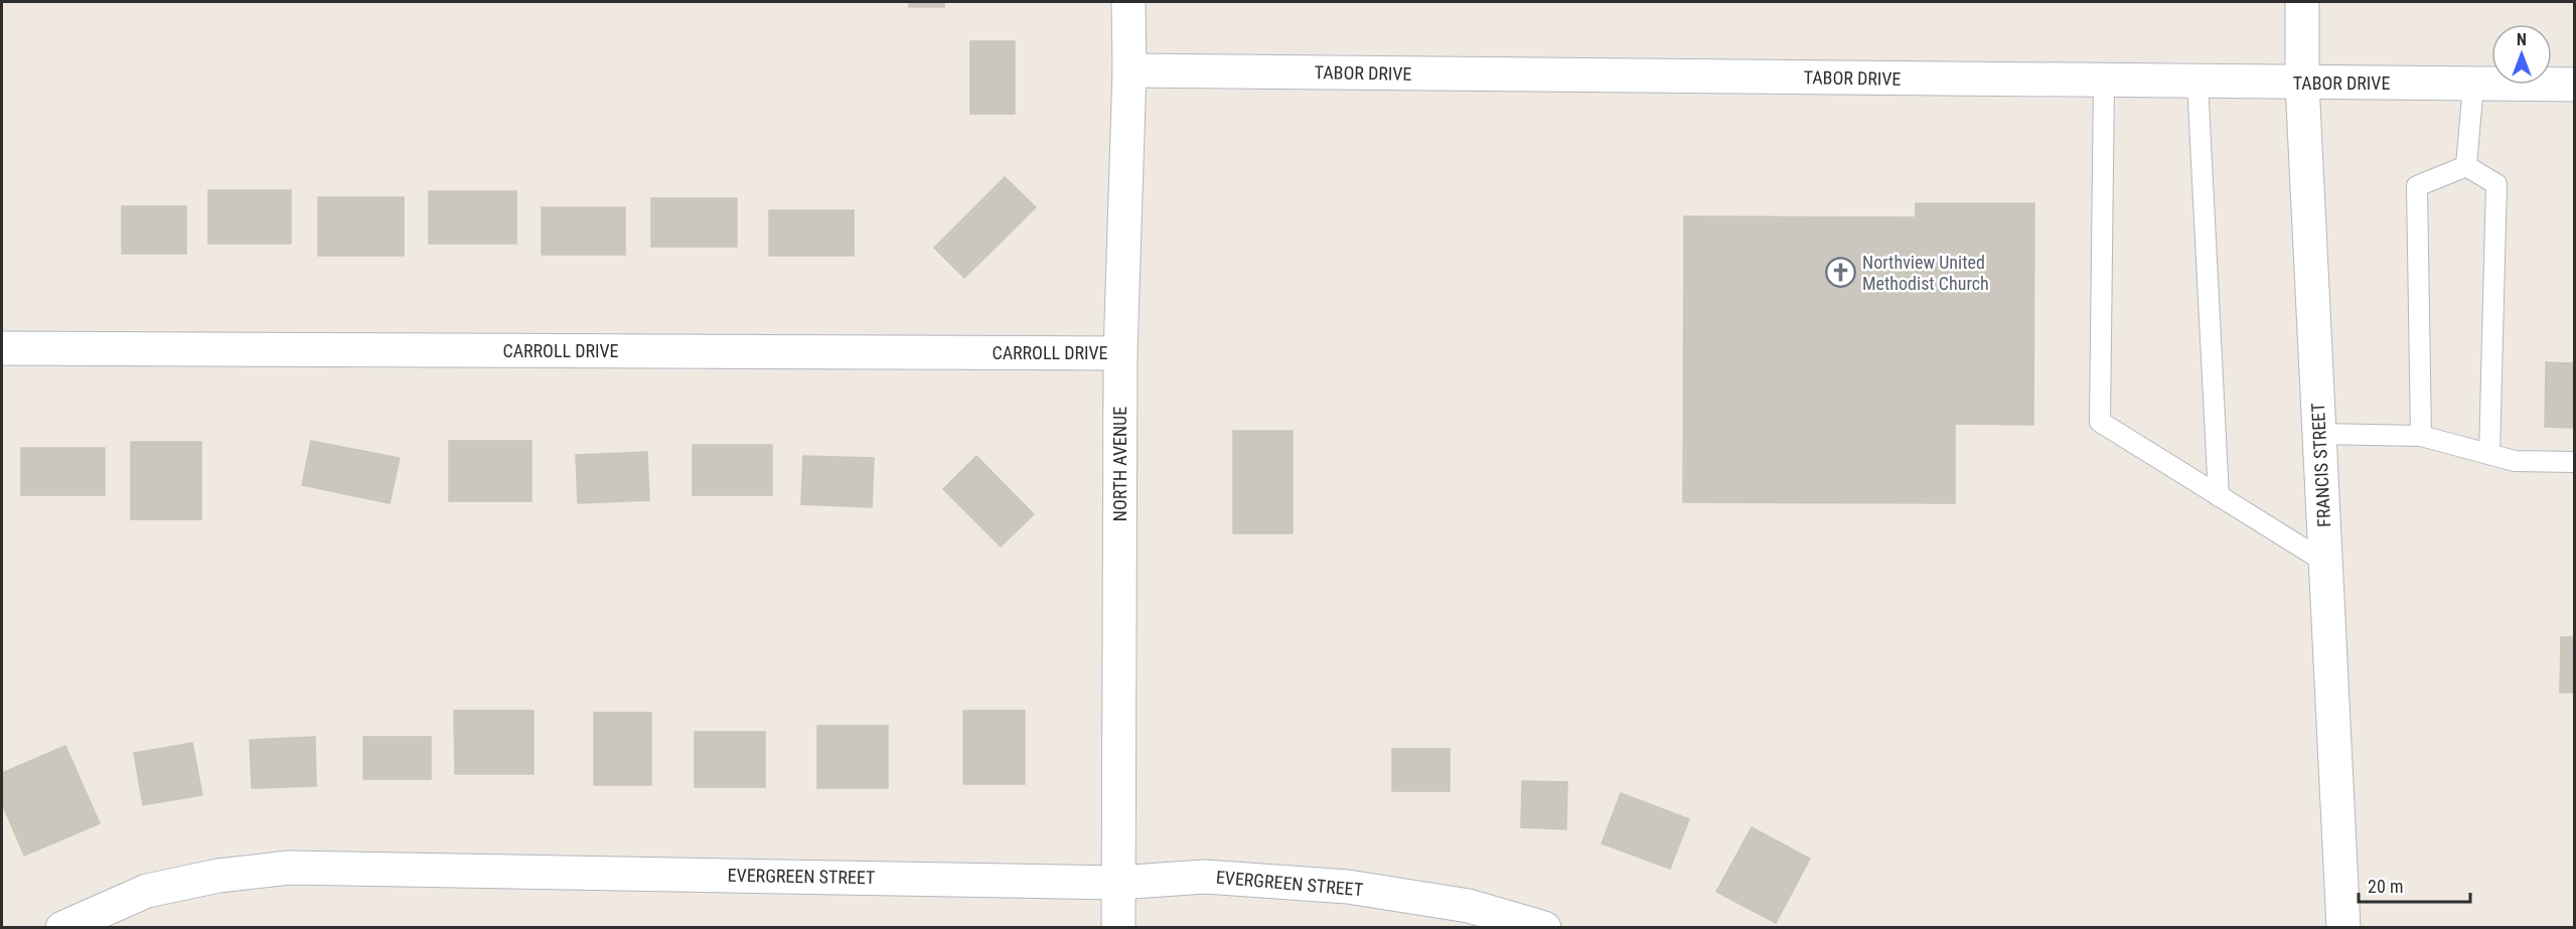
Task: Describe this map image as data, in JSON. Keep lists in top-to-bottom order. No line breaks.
{"streets":{"street":["TABOR DRIVE","CARROLL DRIVE","NORTH AVENUE","FRANCIS STREET","EVERGREEN STREET"]},"crossings":[["TABOR DRIVE","NORTH AVENUE"],["TABOR DRIVE","FRANCIS STREET"],["CARROLL DRIVE","NORTH AVENUE"],["NORTH AVENUE","EVERGREEN STREET"]],"places":{"church":["Northview United Methodist Church"]},"scale_bar":"20 m","north":"top"}
